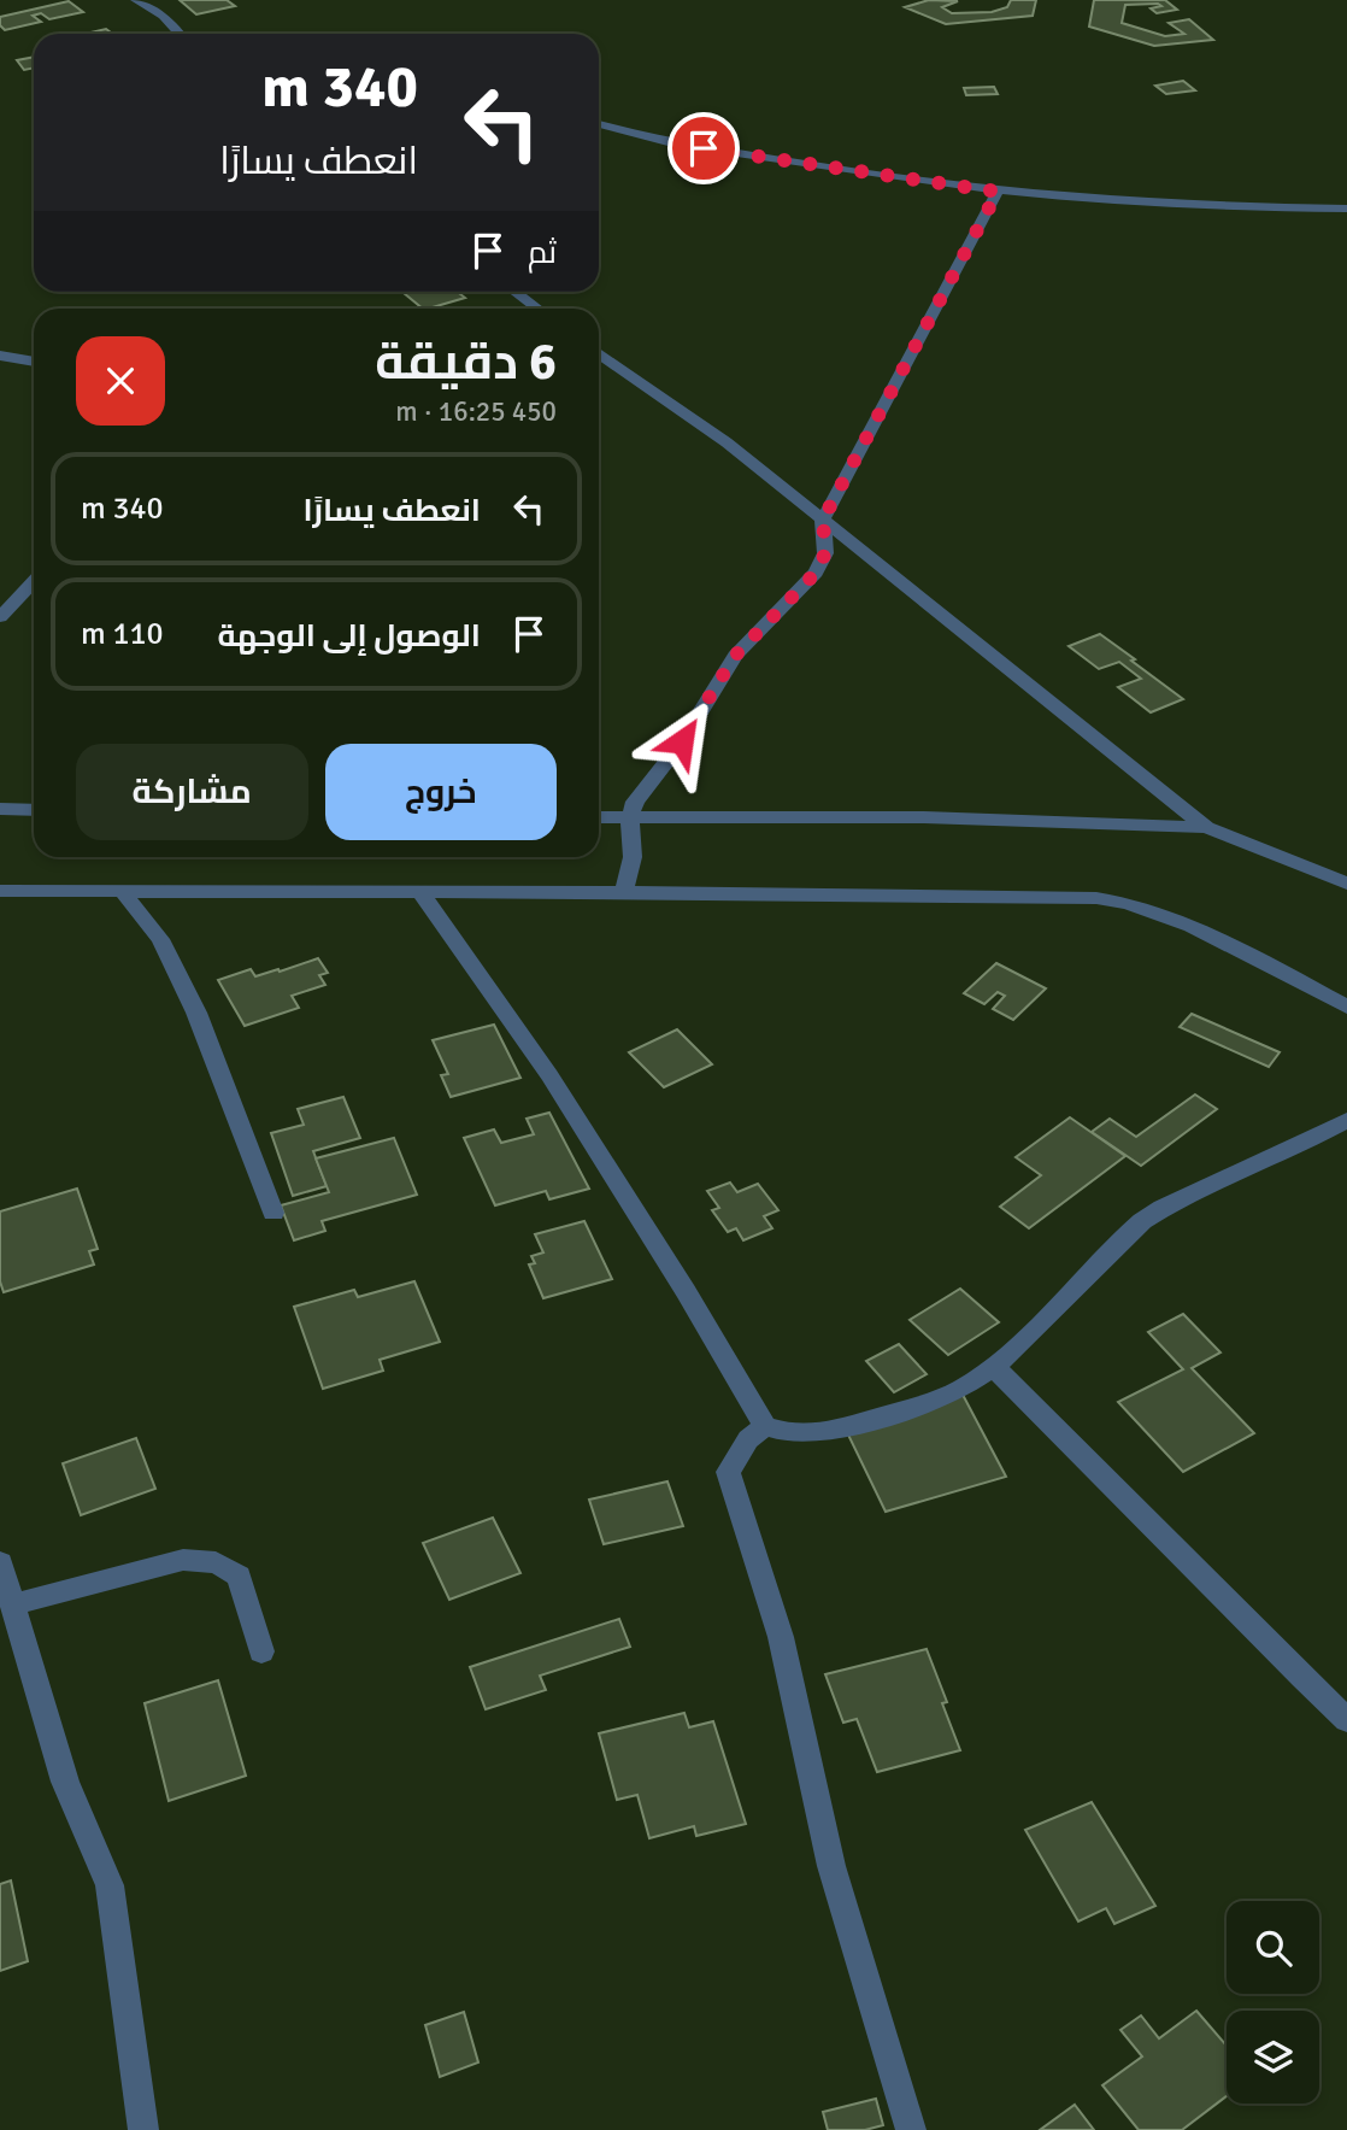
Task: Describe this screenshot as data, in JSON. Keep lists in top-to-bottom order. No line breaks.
{"page":{"turn":["340 m","انعطف يسارًا"],"then":"ثم","heading":["6 دقيقة","450 m · 16:25"],"list":[{"name":"انعطف يسارًا","value":"340 m"},{"name":"الوصول إلى الوجهة","value":"110 m"}],"buttons":["خروج","مشاركة"]}}
